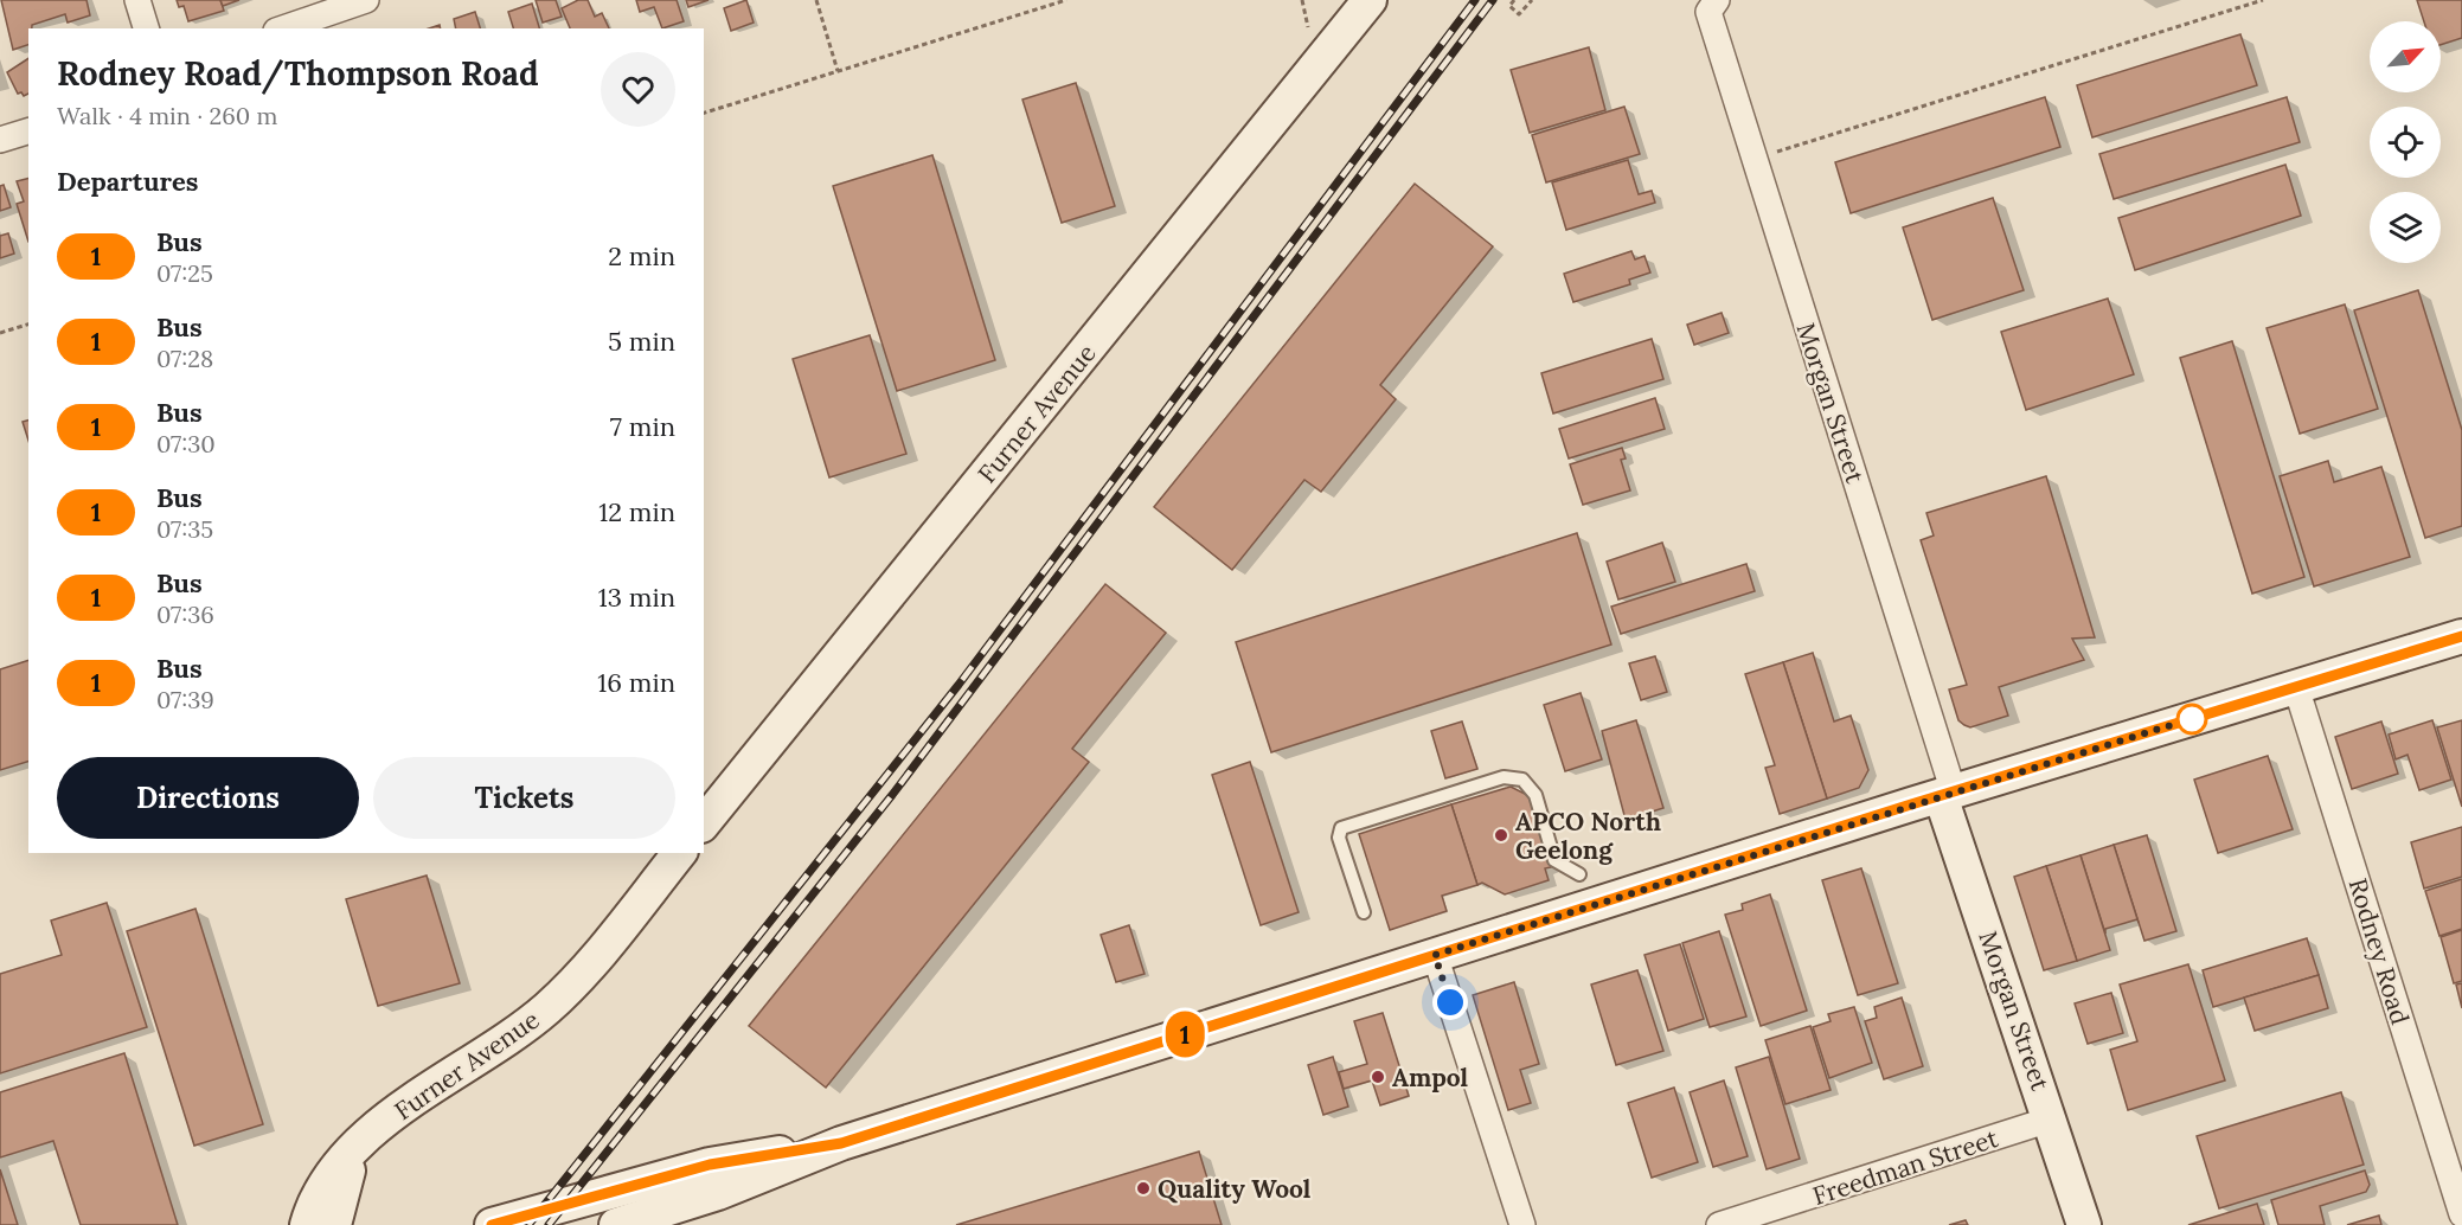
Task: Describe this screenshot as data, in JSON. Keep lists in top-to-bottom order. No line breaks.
{"streets":{"main road":["Morgan Street","Furner Avenue"],"street":["Rodney Road","Freedman Street"]},"crossings":[["Morgan Street","Freedman Street"]],"places":["APCO North Geelong","Ampol","Quality Wool"],"lines":["bus line 1"],"north":"top right","page":{"on_map":"1","heading":[["Rodney Road/Thompson Road","Walk · 4 min · 260 m"],"Departures"],"list":[{"mark":"1","name":"Bus","note":"07:25","value":"2 min"},{"mark":"1","name":"Bus","note":"07:28","value":"5 min"},{"mark":"1","name":"Bus","note":"07:30","value":"7 min"},{"mark":"1","name":"Bus","note":"07:35","value":"12 min"},{"mark":"1","name":"Bus","note":"07:36","value":"13 min"},{"mark":"1","name":"Bus","note":"07:39","value":"16 min"}],"buttons":["Directions","Tickets"]}}
